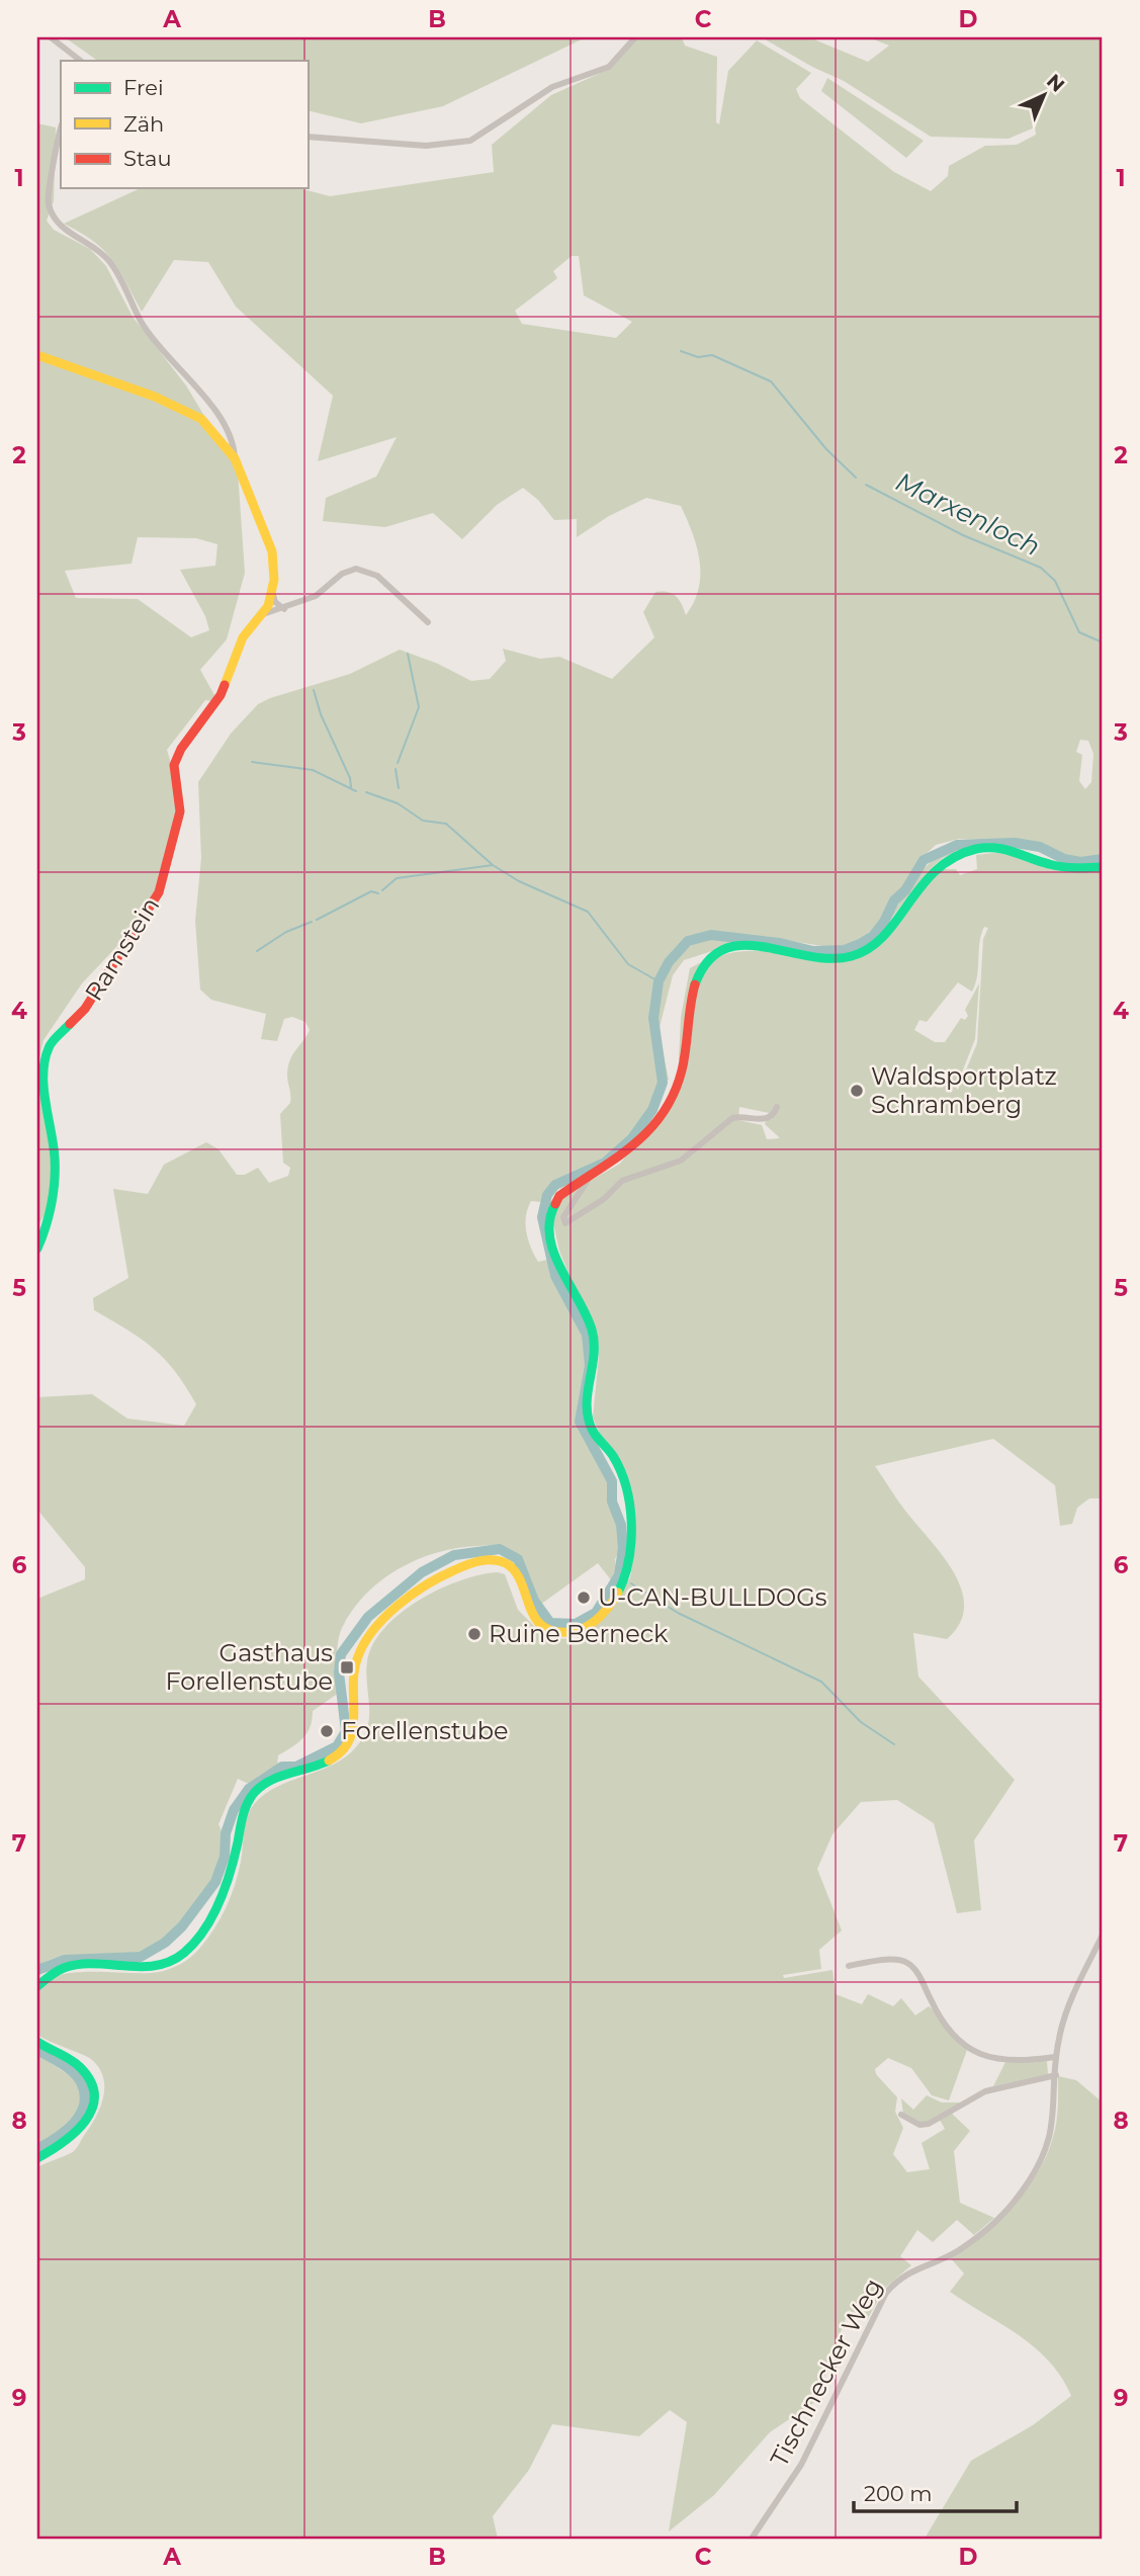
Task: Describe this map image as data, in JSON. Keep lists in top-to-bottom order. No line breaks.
{"streets":{"main road":["Ramstein"],"street":["Tischnecker Weg"]},"water":["Marxenloch"],"places":{"other":["Waldsportplatz Schramberg","U-CAN-BULLDOGs","Ruine Berneck","Forellenstube"],"transit":["Gasthaus Forellenstube"]},"legend":["Frei","Zäh","Stau"],"scale_bar":"200 m","north":"top right","grid":{"columns":["A","B","C","D"],"rows":["1","2","3","4","5","6","7","8","9"]}}
